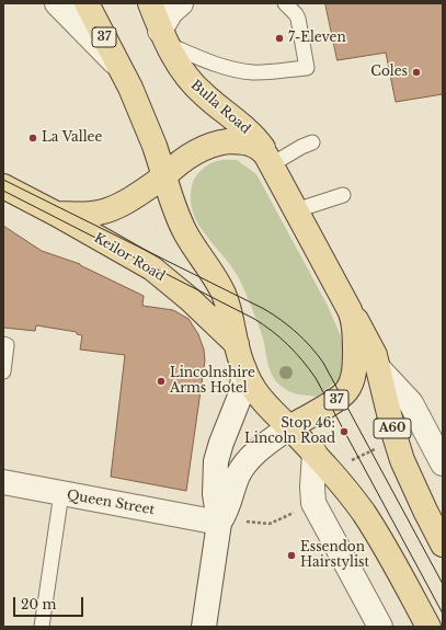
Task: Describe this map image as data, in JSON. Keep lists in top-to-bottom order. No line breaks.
{"streets":{"main road":["37","Bulla Road","Keilor Road","A60"],"street":["Queen Street"]},"crossings":[["37","Bulla Road"],["37","Keilor Road"],["37","A60"],["37","Queen Street"]],"places":["7-Eleven","Coles","La Vallee","Lincolnshire Arms Hotel","Stop 46: Lincoln Road","Essendon Hairstylist"],"scale_bar":"20 m"}
